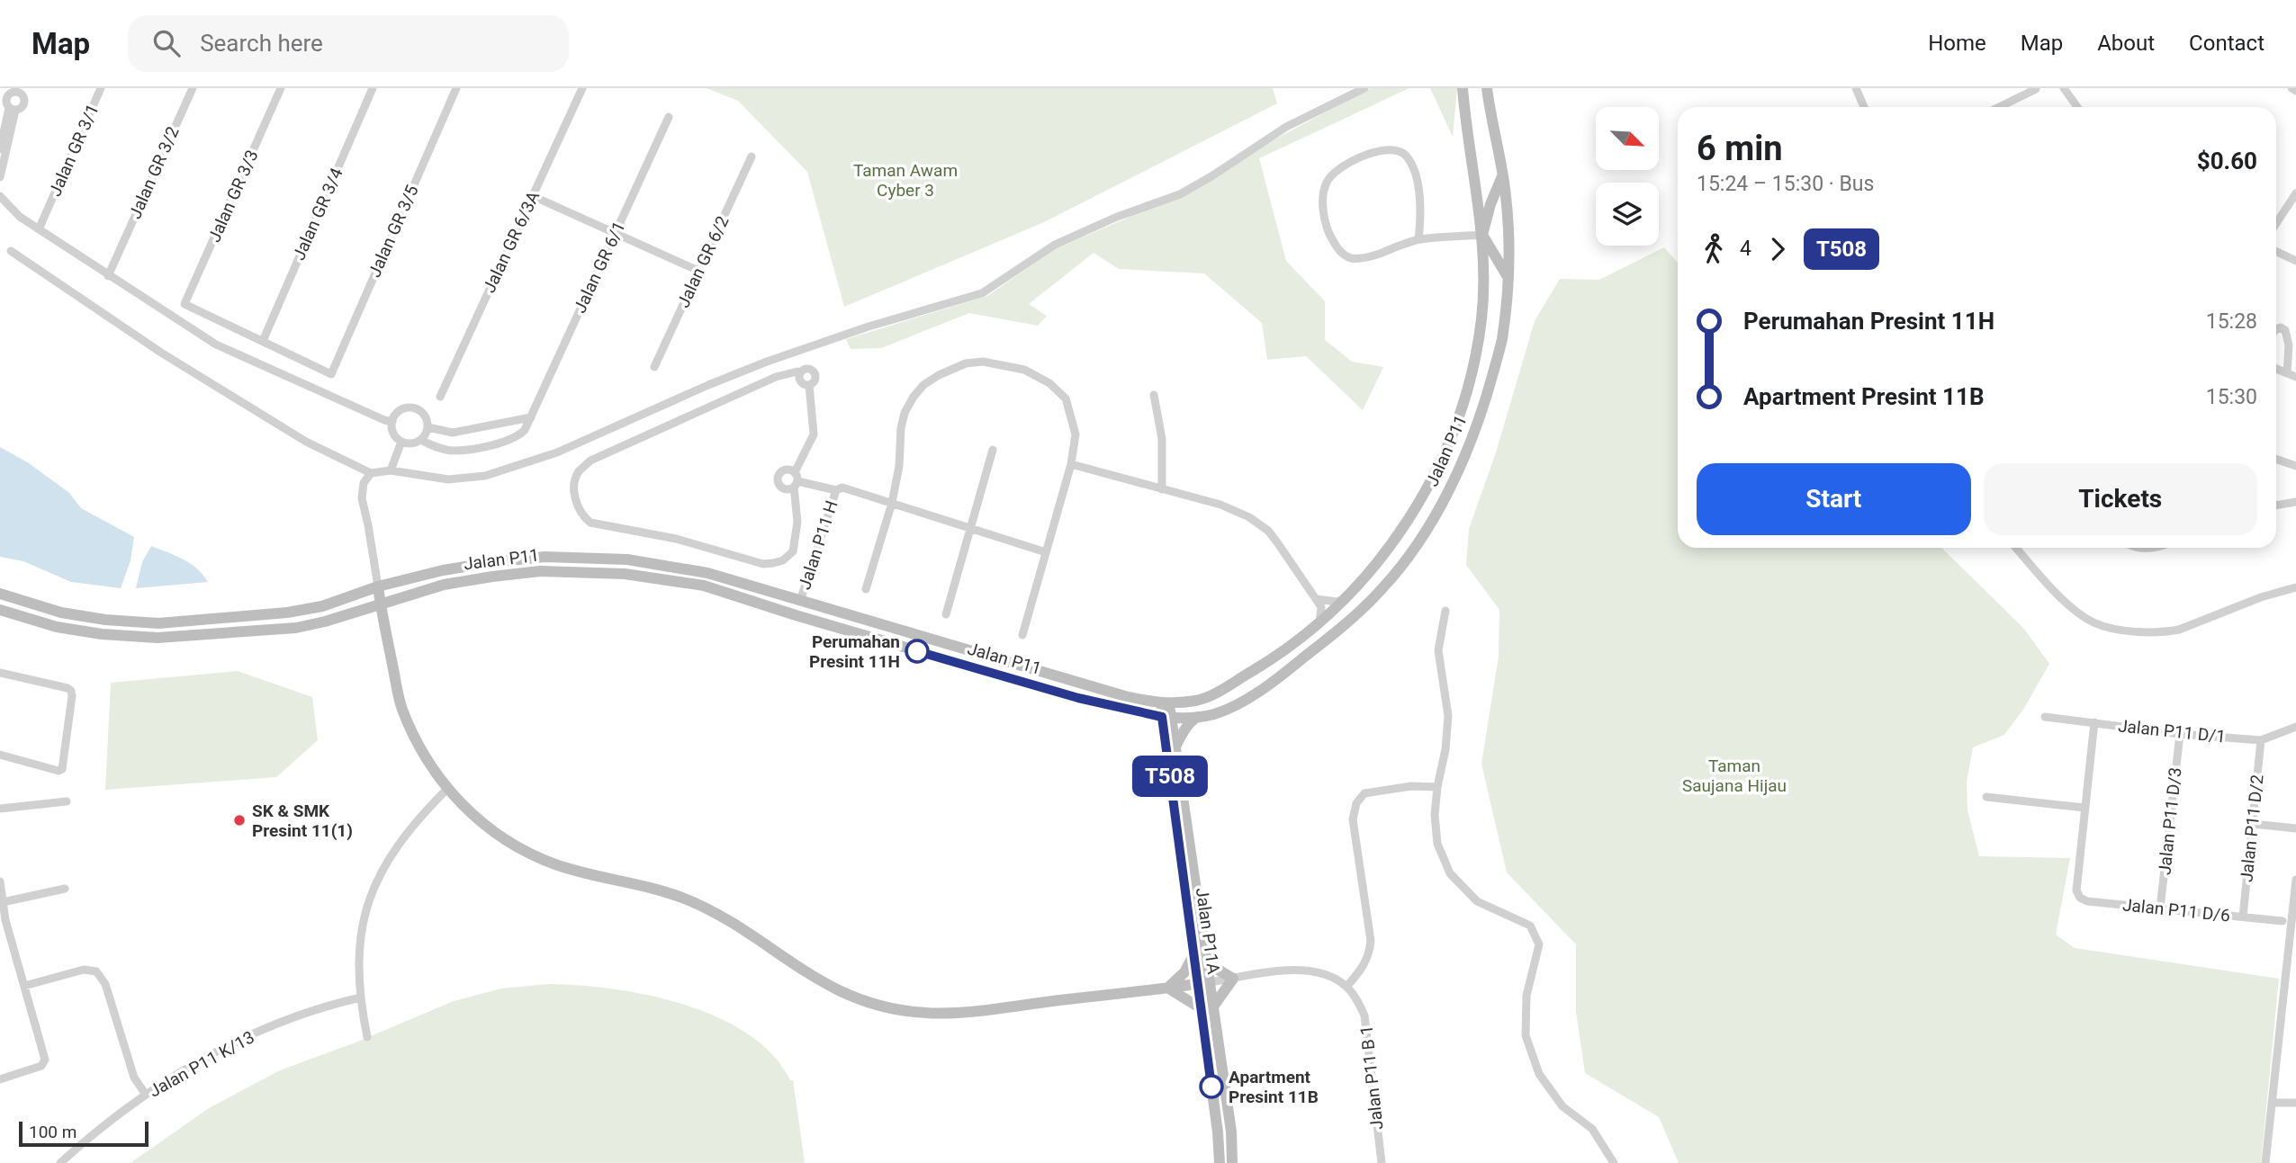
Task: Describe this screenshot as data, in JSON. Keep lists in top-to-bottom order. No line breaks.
{"streets":{"main road":["Jalan P11","Jalan P11A"],"street":["Jalan GR 3/1","Jalan GR 3/2","Jalan GR 3/3","Jalan GR 3/4","Jalan GR 3/5","Jalan GR 6/3A","Jalan GR 6/2","Jalan GR 6/1","Jalan P11 H","Jalan P11 D/1","Jalan P11 D/3","Jalan P11 D/2","Jalan P11 D/6","Jalan P11 K/13","Jalan P11 B 1"]},"crossings":[["Jalan GR 3/3","Jalan GR 3/4"],["Jalan GR 3/3","Jalan GR 3/5"],["Jalan GR 3/4","Jalan GR 3/5"],["Jalan P11","Jalan P11 H"],["Jalan P11","Jalan P11A"],["Jalan P11 D/1","Jalan P11 D/3"],["Jalan P11 D/1","Jalan P11 D/2"],["Jalan P11 D/3","Jalan P11 D/6"],["Jalan P11 D/2","Jalan P11 D/6"],["Jalan P11A","Jalan P11 B 1"]],"parks":["Taman Awam Cyber 3","Taman Saujana Hijau"],"places":["Perumahan Presint 11H","SK & SMK Presint 11(1)","Apartment Presint 11B"],"lines":["bus line T508"],"scale_bar":"100 m","north":"bottom right","page":{"header":"Map","search":"Search here","nav":["Home","Map","About","Contact"],"on_map":"T508","heading":["6 min","15:24 – 15:30 · Bus","$0.60"],"legs":["4","T508"],"list":[{"name":"Perumahan Presint 11H","value":"15:28"},{"name":"Apartment Presint 11B","value":"15:30"}],"buttons":["Start","Tickets"],"scale":"100 m"}}
